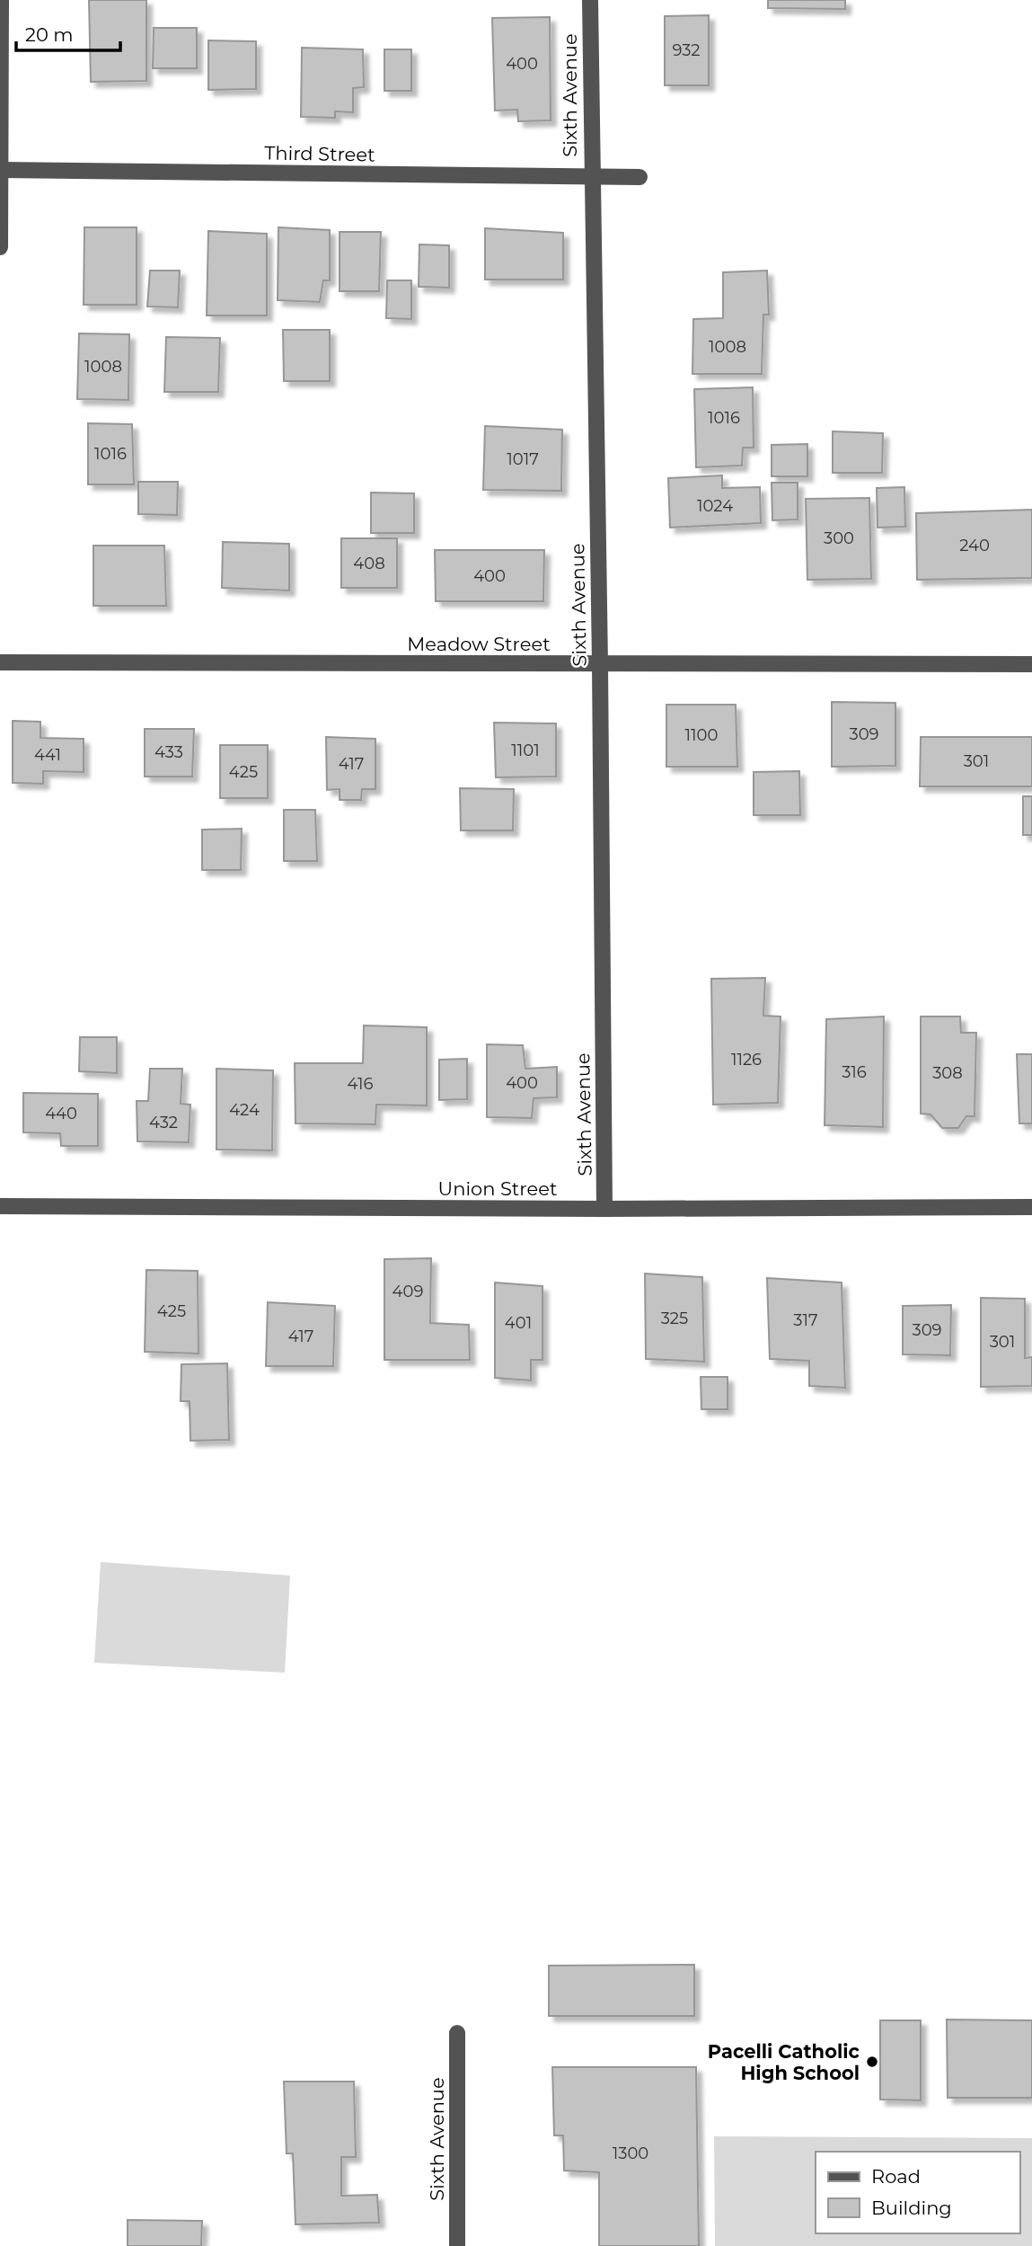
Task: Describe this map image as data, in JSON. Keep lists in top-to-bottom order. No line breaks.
{"streets":{"street":["Sixth Avenue","Third Street","Meadow Street","Union Street"]},"crossings":[["Sixth Avenue","Third Street"],["Sixth Avenue","Meadow Street"],["Sixth Avenue","Union Street"]],"places":["Pacelli Catholic High School"],"house_numbers":["932","400","1008","1008","1016","1016","1017","1024","300","240","408","400","309","1100","1101","433","441","301","417","425","1126","316","308","400","416","424","440","432","409","425","325","317","401","309","417","301","1300"],"legend":["Road","Building"],"scale_bar":"20 m"}
